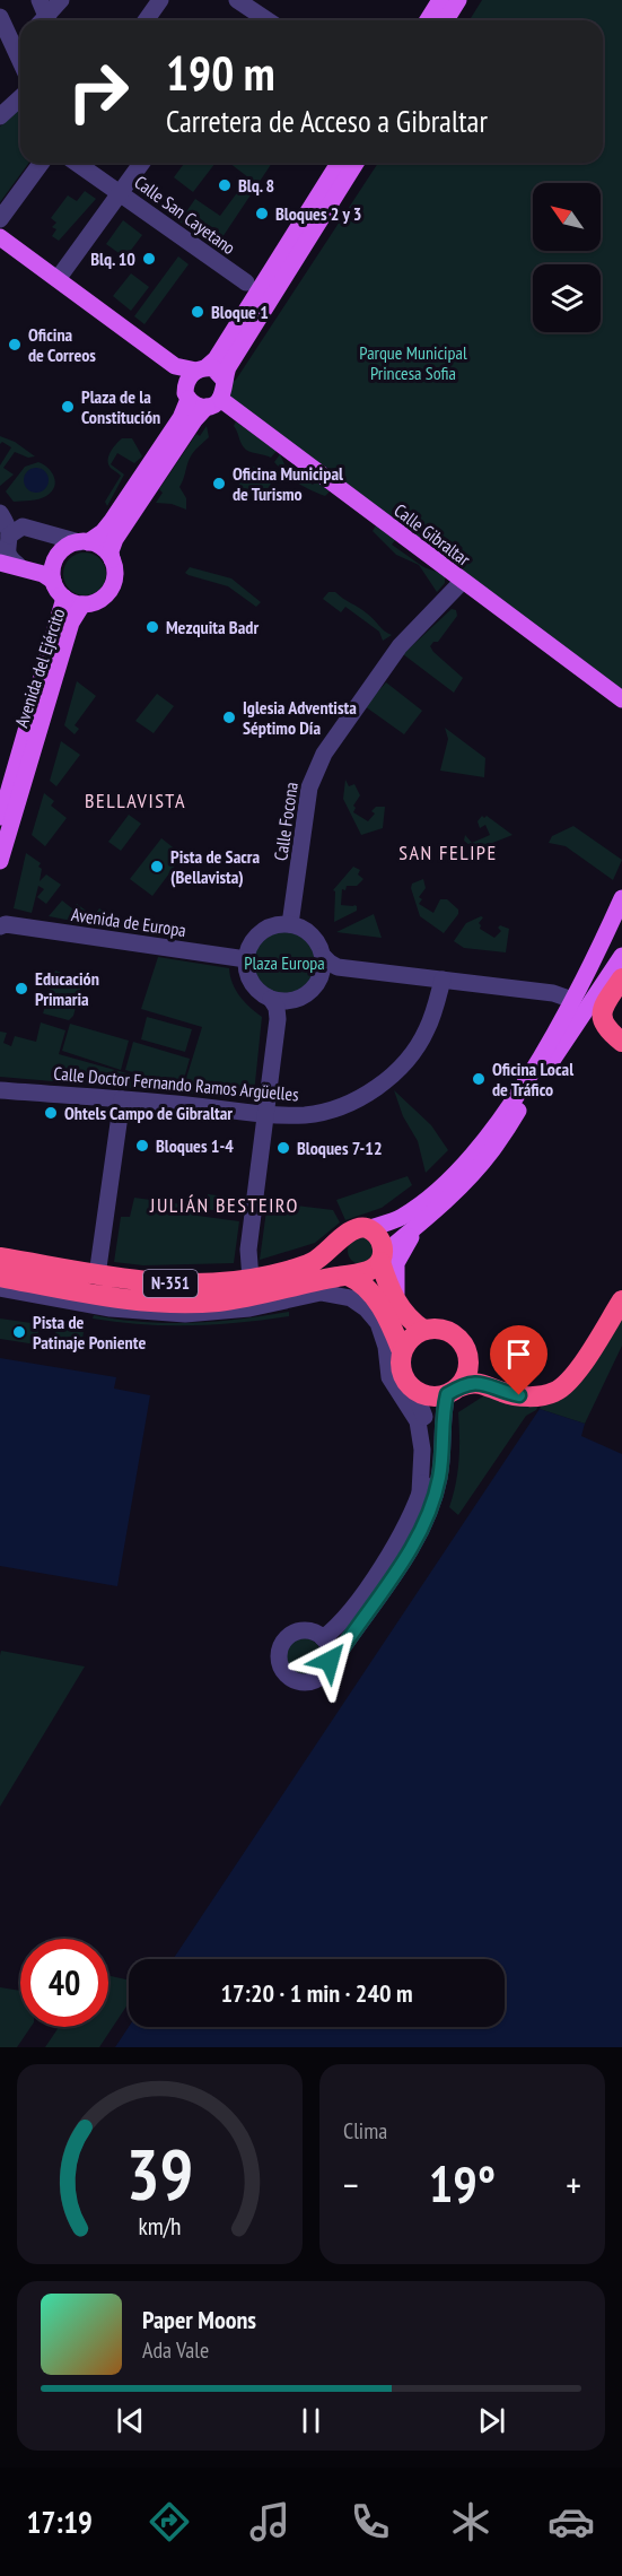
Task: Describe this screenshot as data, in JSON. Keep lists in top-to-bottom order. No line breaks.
{"streets":{"highway":["N-351"],"main road":["Calle Gibraltar","Avenida del Ejército"],"street":["Calle San Cayetano","Calle Focona","Avenida de Europa","Calle Doctor Fernando Ramos Argüelles"]},"crossings":[["Calle Gibraltar","Calle Focona"],["Calle Focona","Avenida de Europa"]],"districts":["BELLAVISTA","SAN FELIPE","JULIÁN BESTEIRO"],"parks":["Parque Municipal Princesa Sofia","Plaza Europa"],"places":["Blq. 8","Bloques 2 y 3","Blq. 10","Bloque 1","Oficina de Correos","Plaza de la Constitución","Oficina Municipal de Turismo","Mezquita Badr","Iglesia Adventista Séptimo Día","Pista de Sacra (Bellavista)","Educación Primaria","Oficina Local de Tráfico","Ohtels Campo de Gibraltar","Bloques 1-4","Bloques 7-12","Pista de Patinaje Poniente"],"north":"top left","page":{"turn":["190 m","Carretera de Acceso a Gibraltar"],"limit":"40","trip":"17:20 · 1 min · 240 m","tile":"Clima","heat":["−","19°","+"],"song":["Paper Moons","Ada Vale"],"tabs":"17:19","gauge":["39","km/h"]}}
